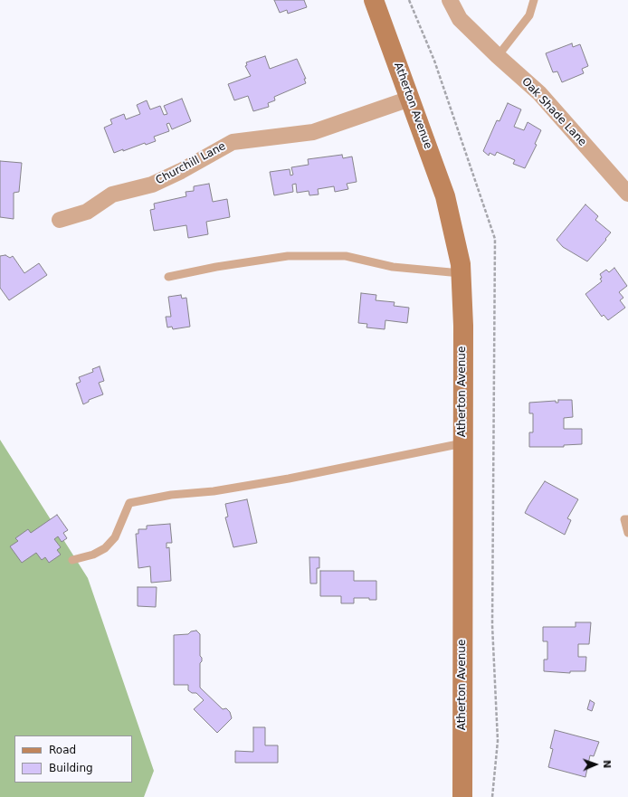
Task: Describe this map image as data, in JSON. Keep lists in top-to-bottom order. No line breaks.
{"streets":{"main road":["Atherton Avenue"],"street":["Oak Shade Lane","Churchill Lane"]},"crossings":[["Atherton Avenue","Churchill Lane"]],"legend":["Road","Building"],"north":"right"}
